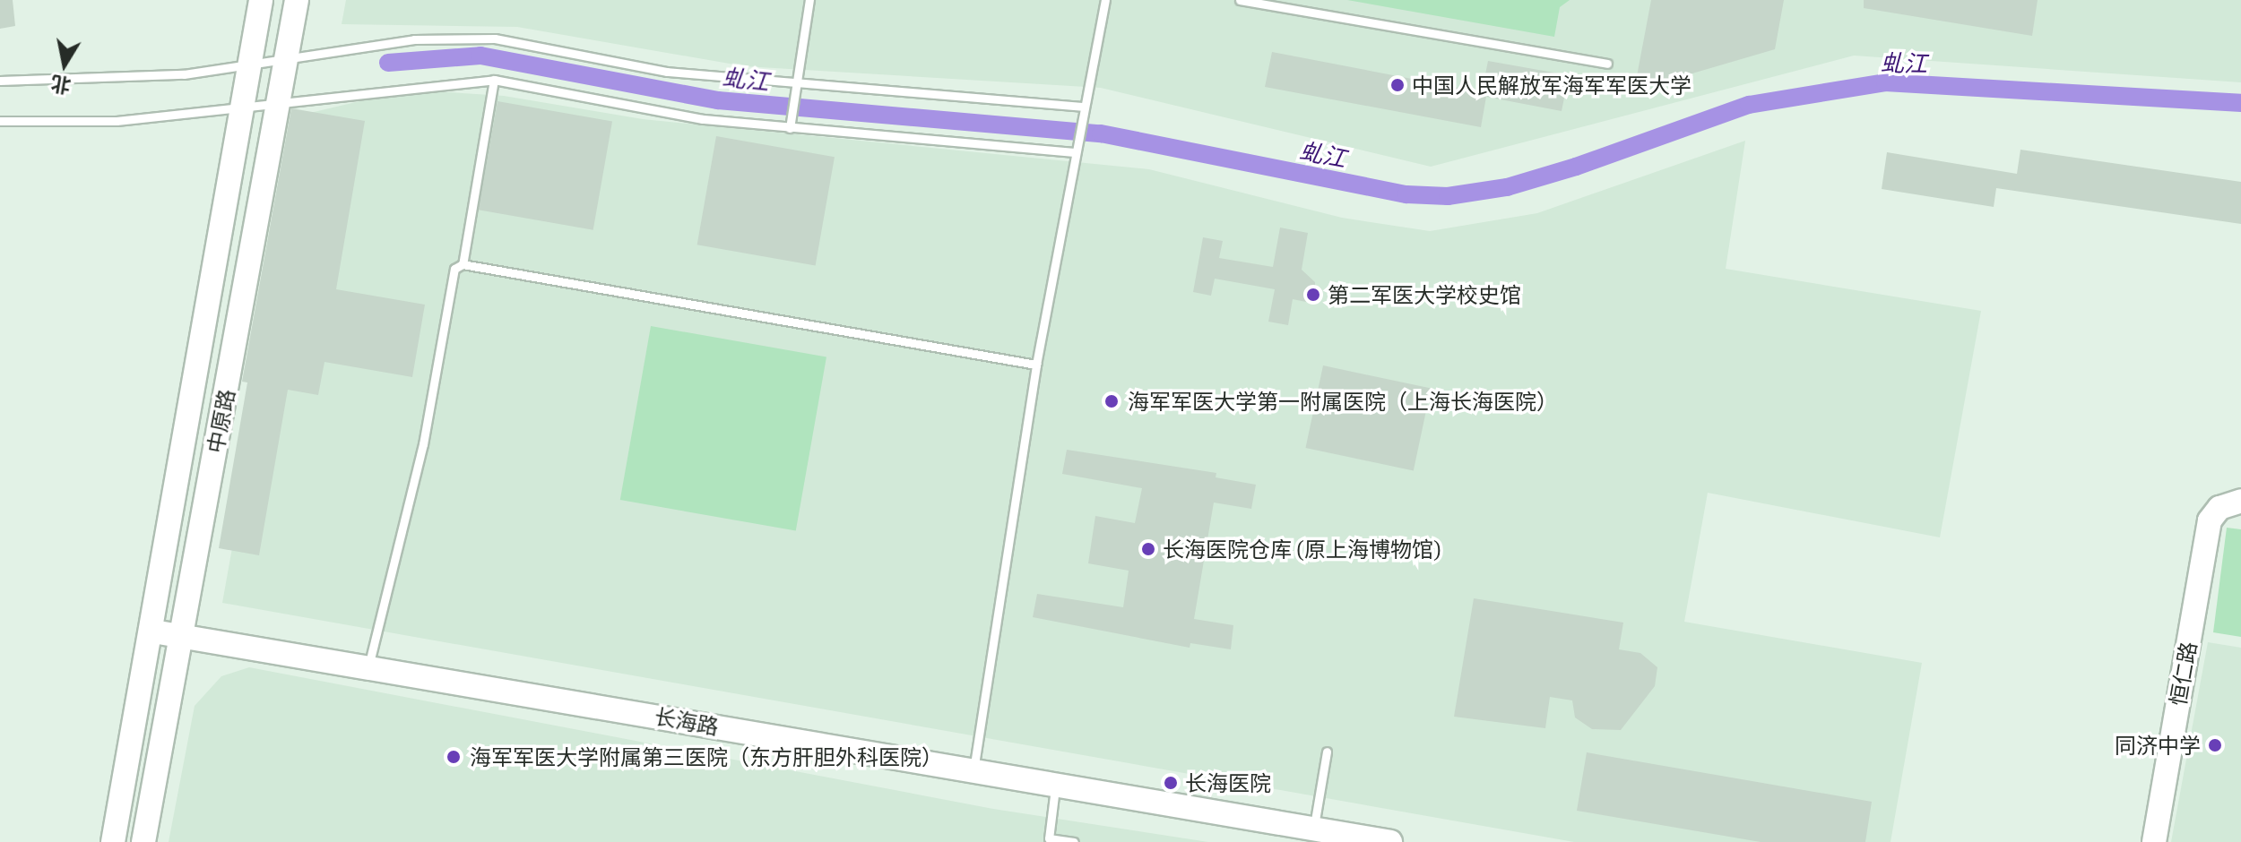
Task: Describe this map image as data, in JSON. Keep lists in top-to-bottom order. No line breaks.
{"streets":{"main road":["中原路","恒仁路","长海路"]},"crossings":[["中原路","长海路"]],"water":["虬江"],"places":["中国人民解放军海军军医大学","第二军医大学校史馆","海军军医大学第一附属医院（上海长海医院）","长海医院仓库 (原上海博物馆)","同济中学","海军军医大学附属第三医院（东方肝胆外科医院）","长海医院"],"north":"bottom"}
